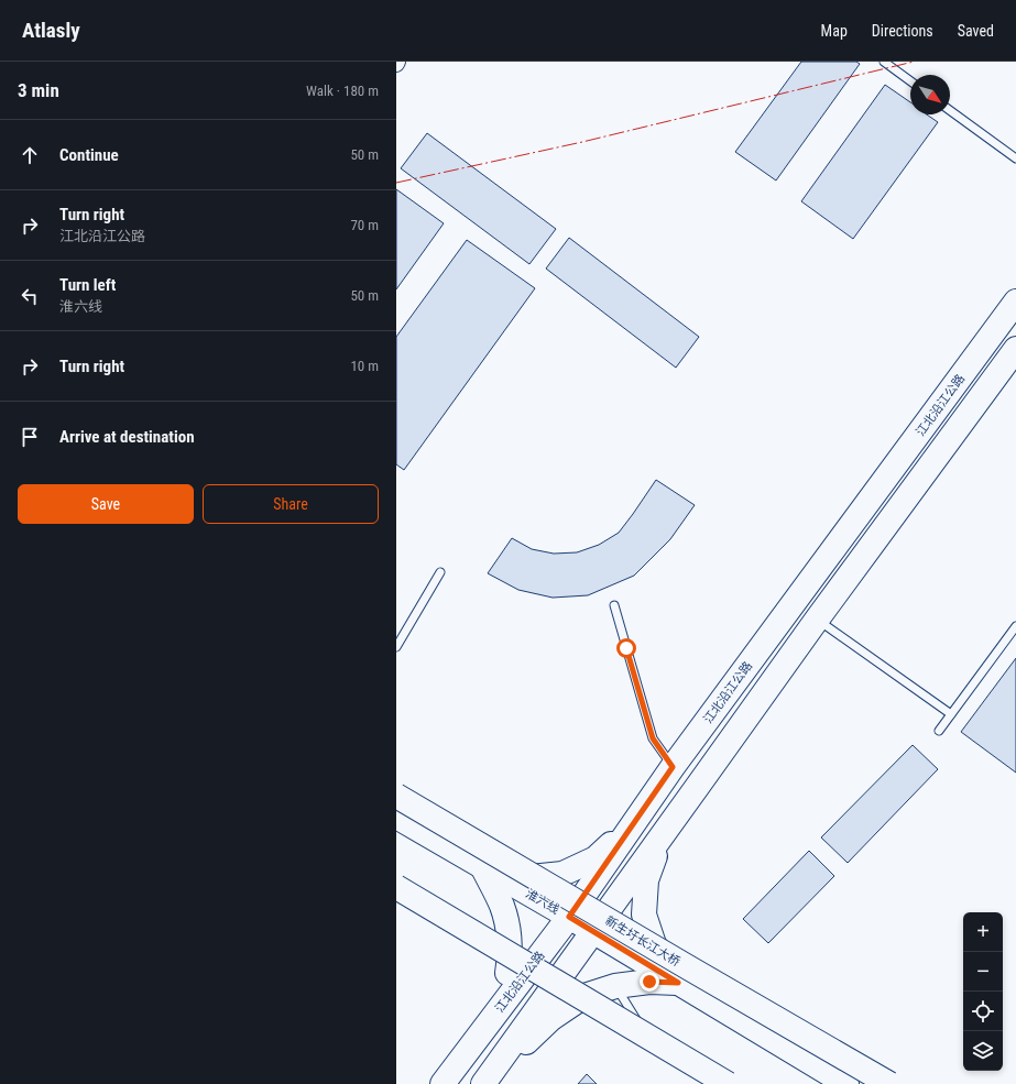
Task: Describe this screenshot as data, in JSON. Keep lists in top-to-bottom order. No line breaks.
{"streets":{"main road":["江北沿江公路","淮六线","新生圩长江大桥"]},"crossings":[["江北沿江公路","淮六线"]],"north":"bottom right","page":{"header":"Atlasly","nav":["Map","Directions","Saved"],"heading":["3 min","Walk · 180 m"],"list":[["Continue","50 m"],["Turn right","江北沿江公路","70 m"],["Turn left","淮六线","50 m"],["Turn right","10 m"],"Arrive at destination"],"buttons":["Save","Share"],"map_buttons":["+","−"]}}
